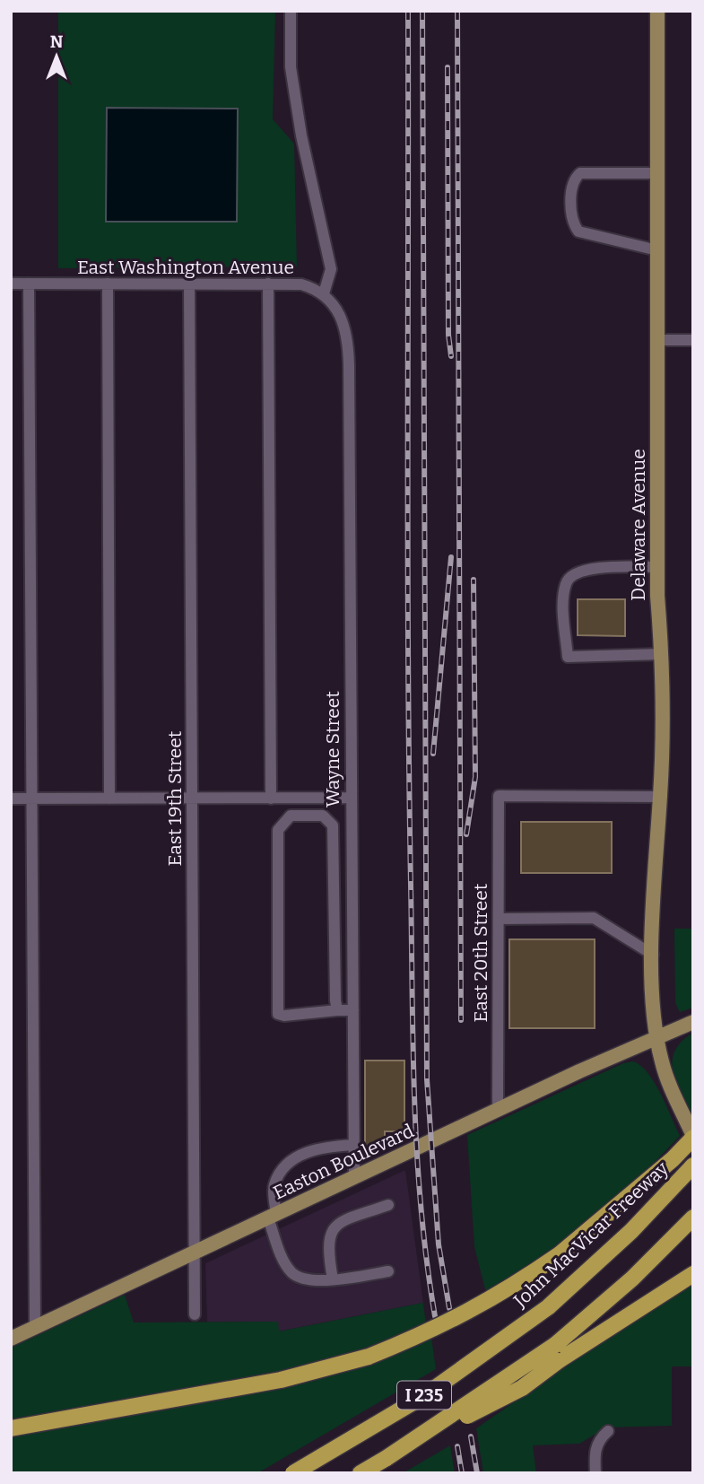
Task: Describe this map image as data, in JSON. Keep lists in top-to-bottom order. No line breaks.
{"streets":{"highway":["John MacVicar Freeway","I 235"],"main road":["Delaware Avenue","Easton Boulevard"],"street":["East Washington Avenue","Wayne Street","East 19th Street","East 20th Street"]},"crossings":[["East Washington Avenue","Wayne Street"],["East Washington Avenue","East 19th Street"],["Delaware Avenue","East 20th Street"],["Delaware Avenue","Easton Boulevard"],["Wayne Street","Easton Boulevard"],["East 19th Street","Easton Boulevard"],["East 20th Street","Easton Boulevard"]],"north":"top"}
